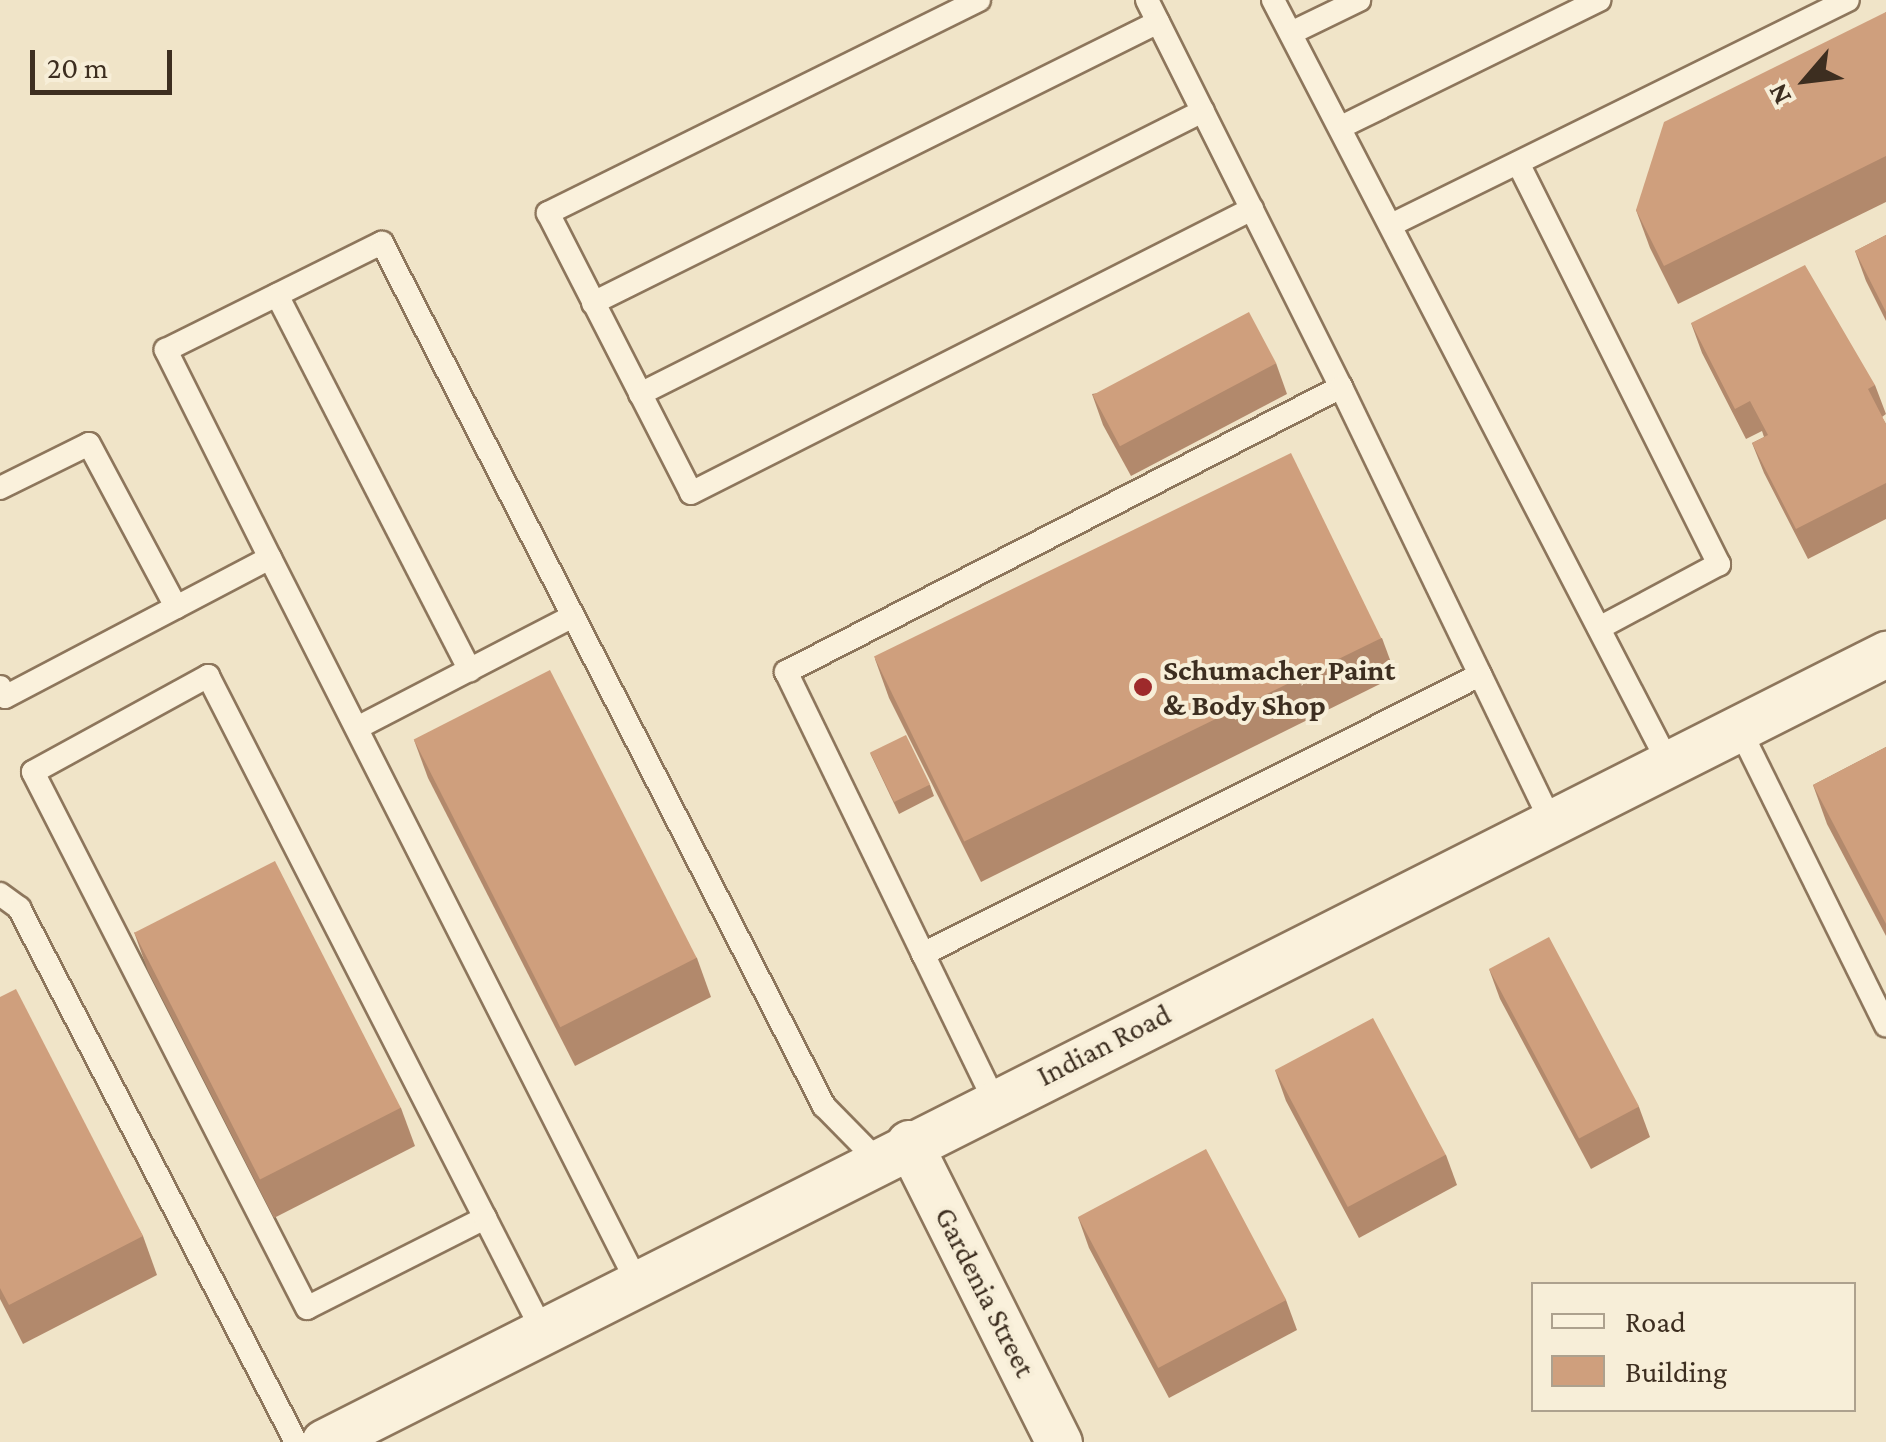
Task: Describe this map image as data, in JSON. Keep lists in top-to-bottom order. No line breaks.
{"streets":{"street":["Indian Road","Gardenia Street"]},"crossings":[["Indian Road","Gardenia Street"]],"places":["Schumacher Paint & Body Shop"],"legend":["Road","Building"],"scale_bar":"20 m","north":"bottom left"}
